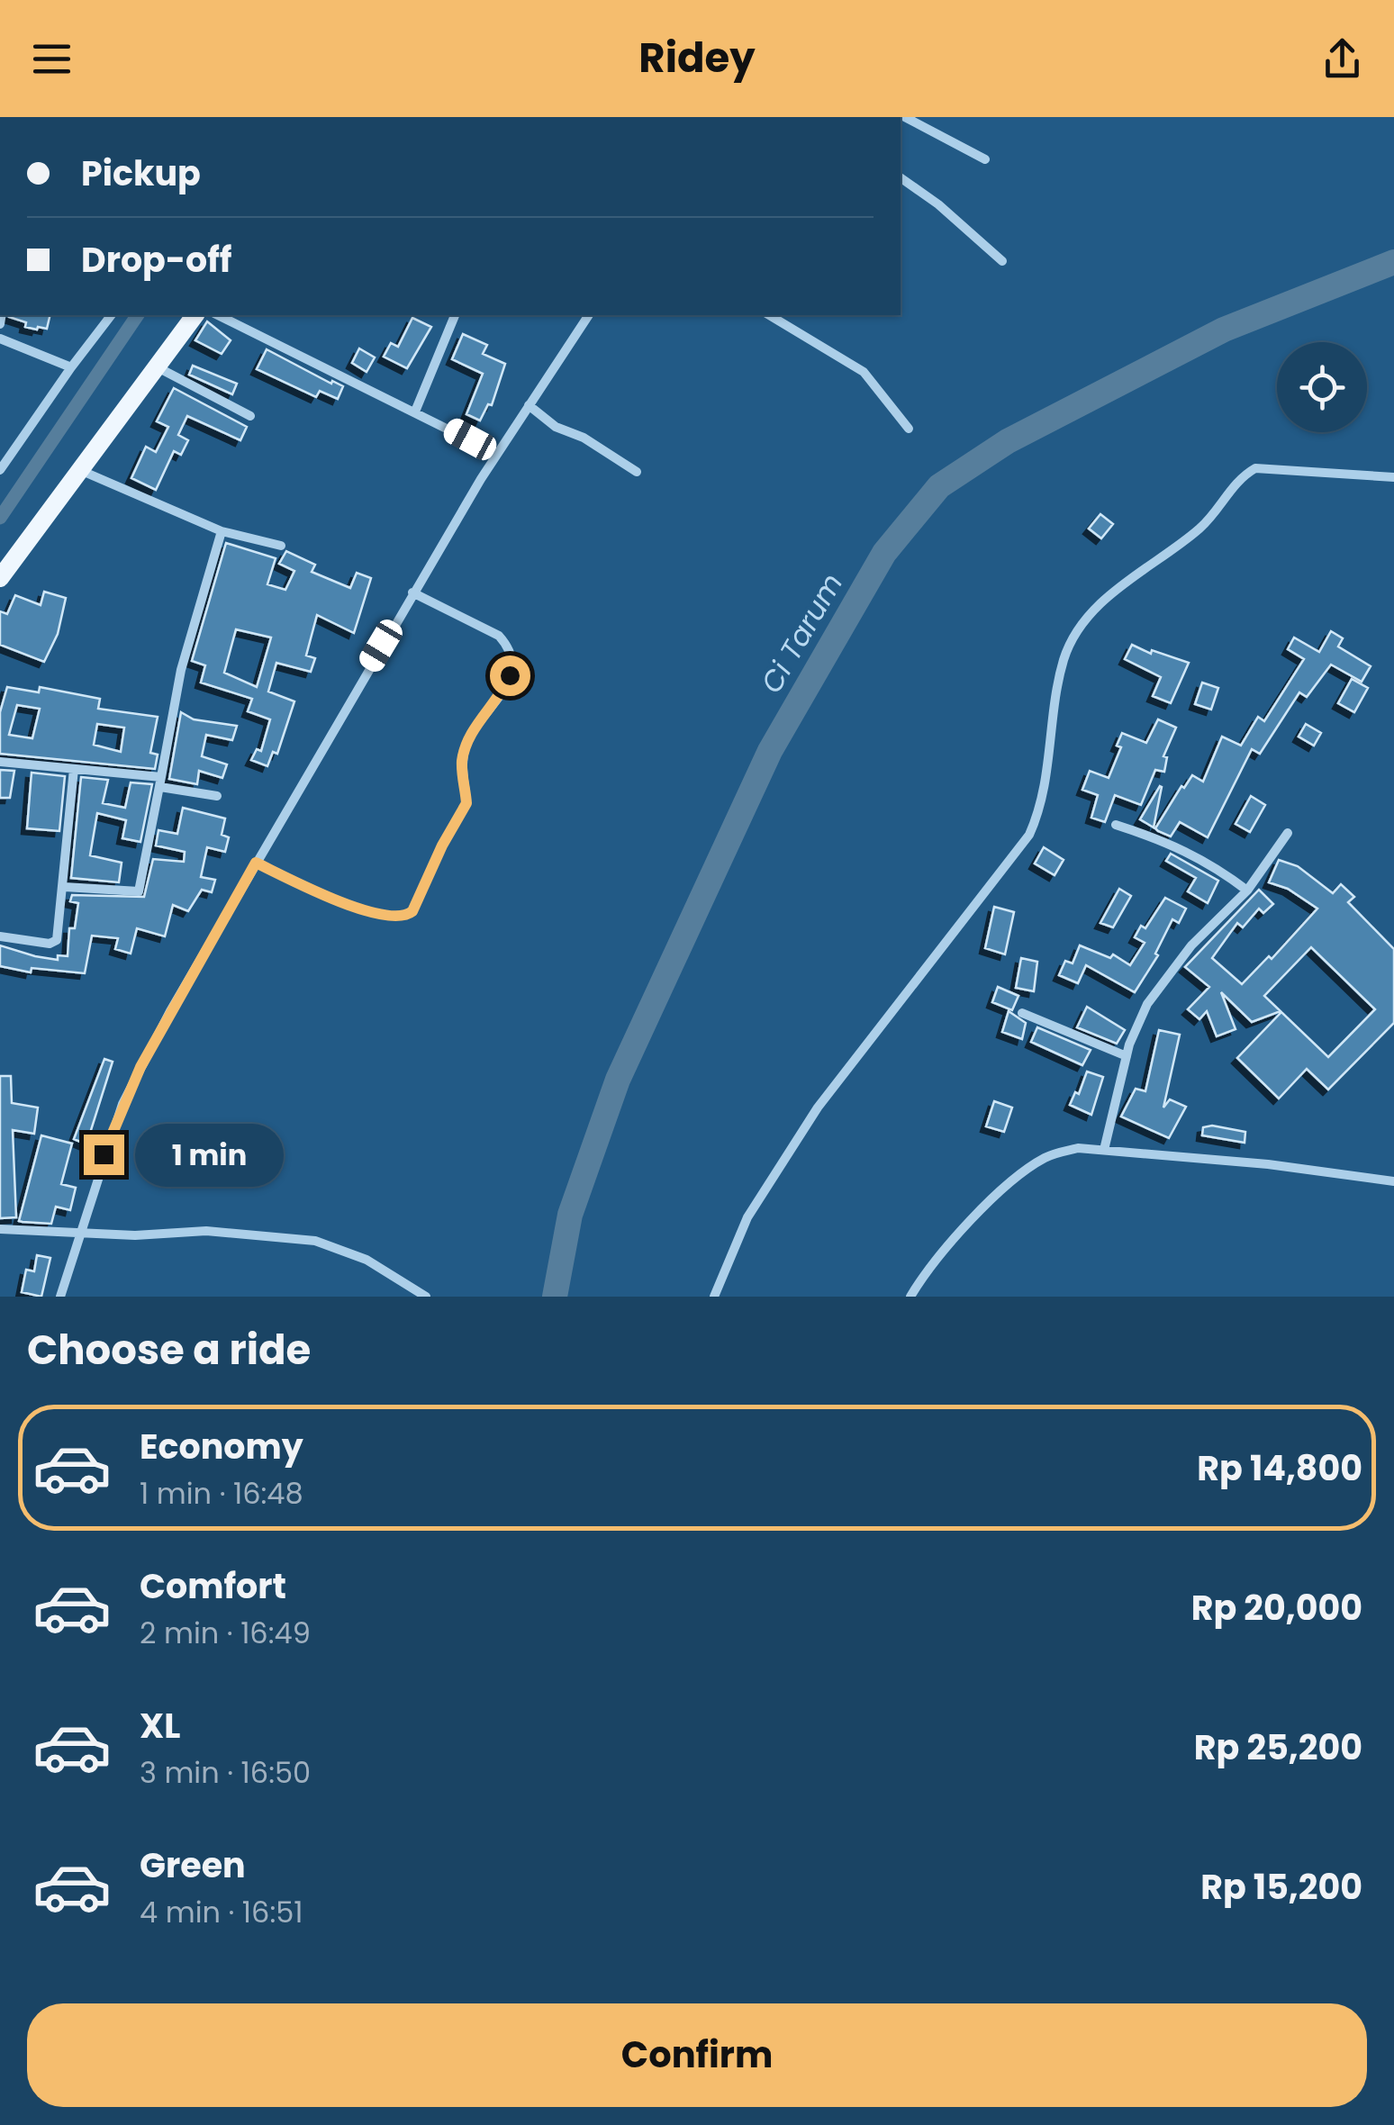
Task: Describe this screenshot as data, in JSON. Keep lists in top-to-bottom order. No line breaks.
{"water":["Ci Tarum"],"page":{"header":"Ridey","banner":["Pickup","Drop-off"],"bubble":"1 min","heading":"Choose a ride","list":[{"name":"Economy","note":"1 min · 16:48","value":"Rp 14,800"},{"name":"Comfort","note":"2 min · 16:49","value":"Rp 20,000"},{"name":"XL","note":"3 min · 16:50","value":"Rp 25,200"},{"name":"Green","note":"4 min · 16:51","value":"Rp 15,200"}],"buttons":"Confirm"}}
